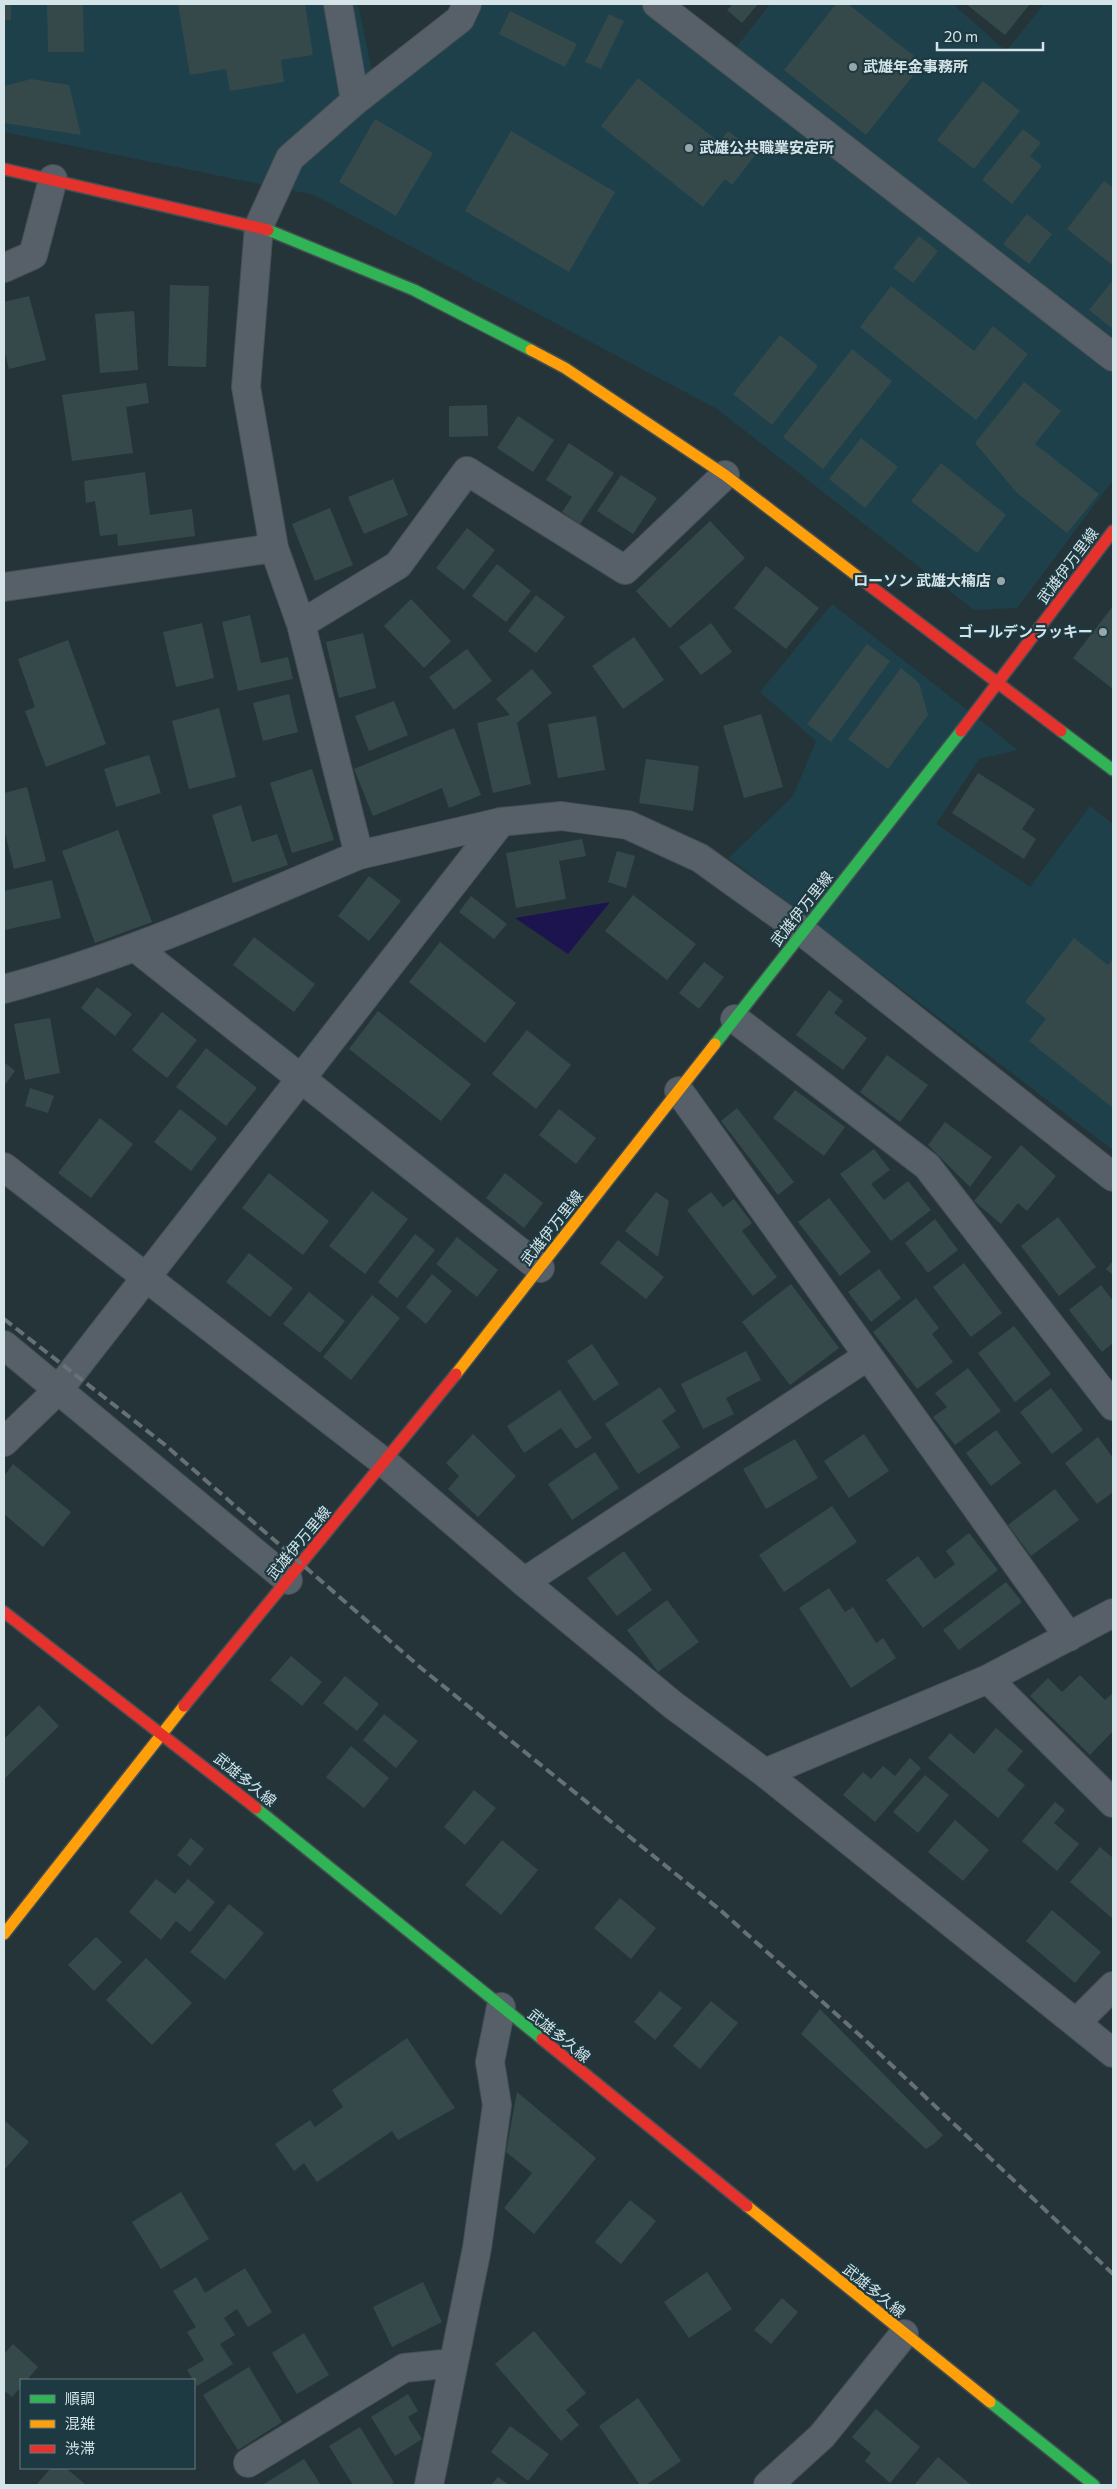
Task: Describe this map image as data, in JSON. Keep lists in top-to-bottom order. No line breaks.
{"streets":{"main road":["武雄伊万里線","武雄多久線"]},"crossings":[["武雄伊万里線","武雄多久線"]],"places":["武雄年金事務所","武雄公共職業安定所","ローソン 武雄大楠店","ゴールデンラッキー"],"legend":["順調","混雑","渋滞"],"scale_bar":"20 m"}
